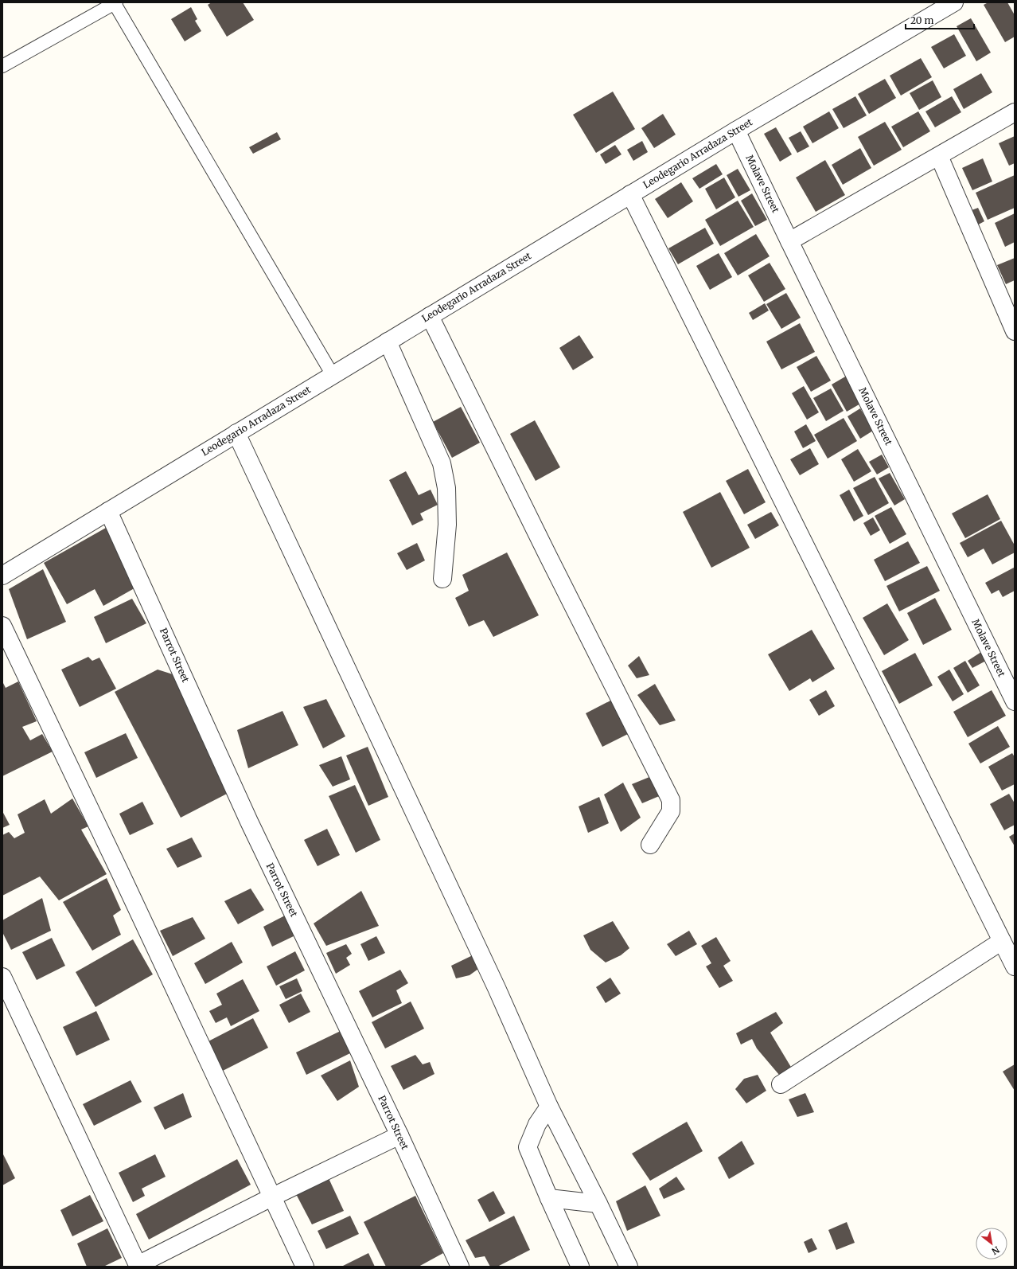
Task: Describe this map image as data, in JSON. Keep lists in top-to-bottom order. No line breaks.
{"streets":{"street":["Leodegario Arradaza Street","Molave Street","Parrot Street"]},"crossings":[["Leodegario Arradaza Street","Molave Street"],["Leodegario Arradaza Street","Parrot Street"]],"scale_bar":"20 m","north":"bottom right"}
